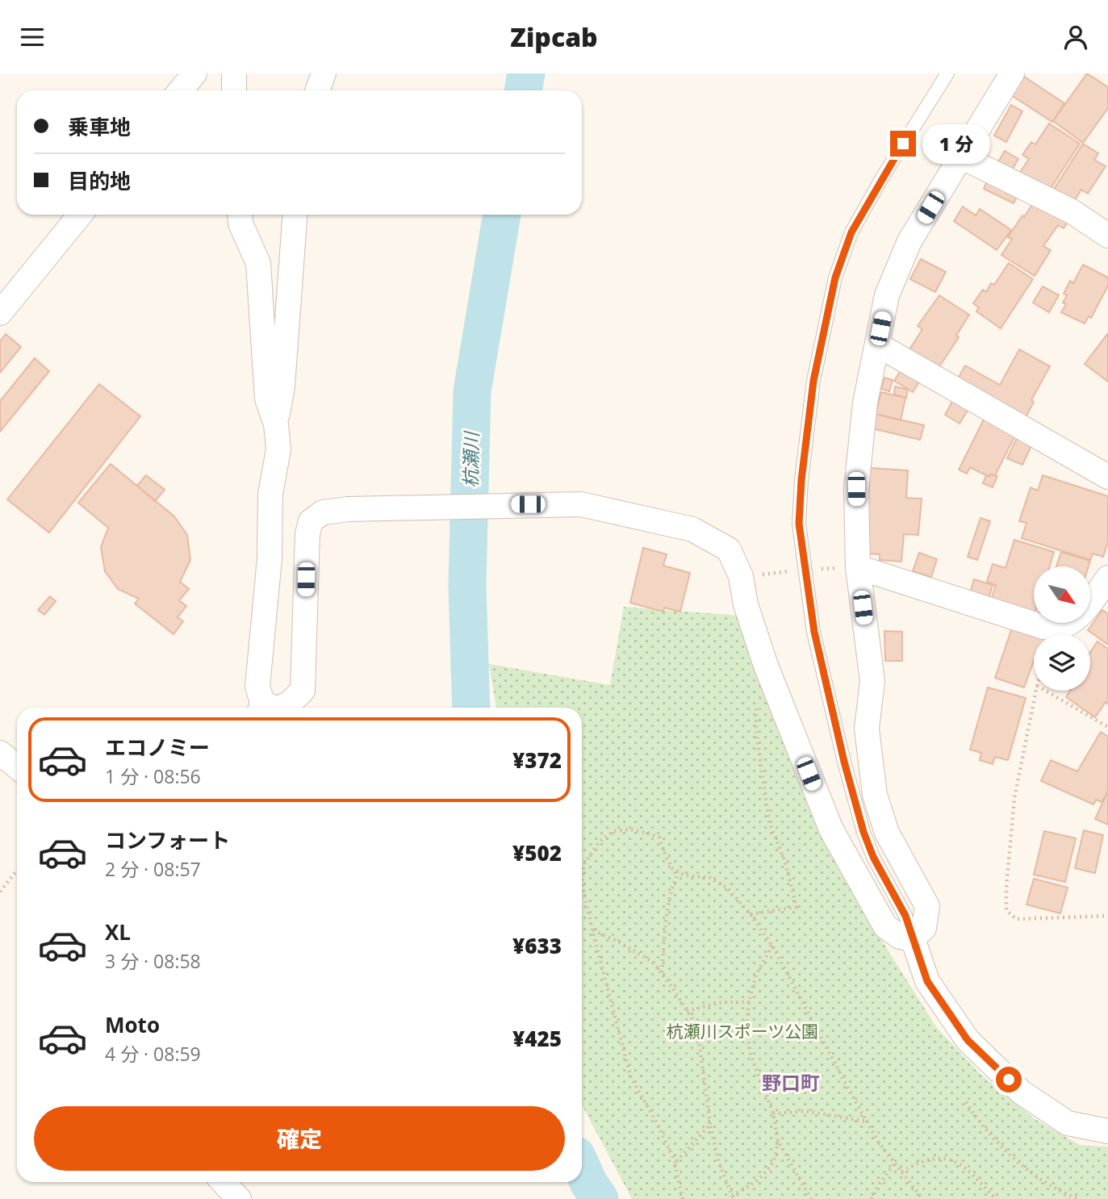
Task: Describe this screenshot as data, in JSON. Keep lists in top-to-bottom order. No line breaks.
{"districts":["野口町"],"water":["杭瀬川"],"parks":["杭瀬川スポーツ公園"],"north":"bottom right","page":{"header":"Zipcab","banner":["乗車地","目的地"],"bubble":"1 分","list":[{"name":"エコノミー","note":"1 分 · 08:56","value":"¥372"},{"name":"コンフォート","note":"2 分 · 08:57","value":"¥502"},{"name":"XL","note":"3 分 · 08:58","value":"¥633"},{"name":"Moto","note":"4 分 · 08:59","value":"¥425"}],"buttons":"確定"}}
